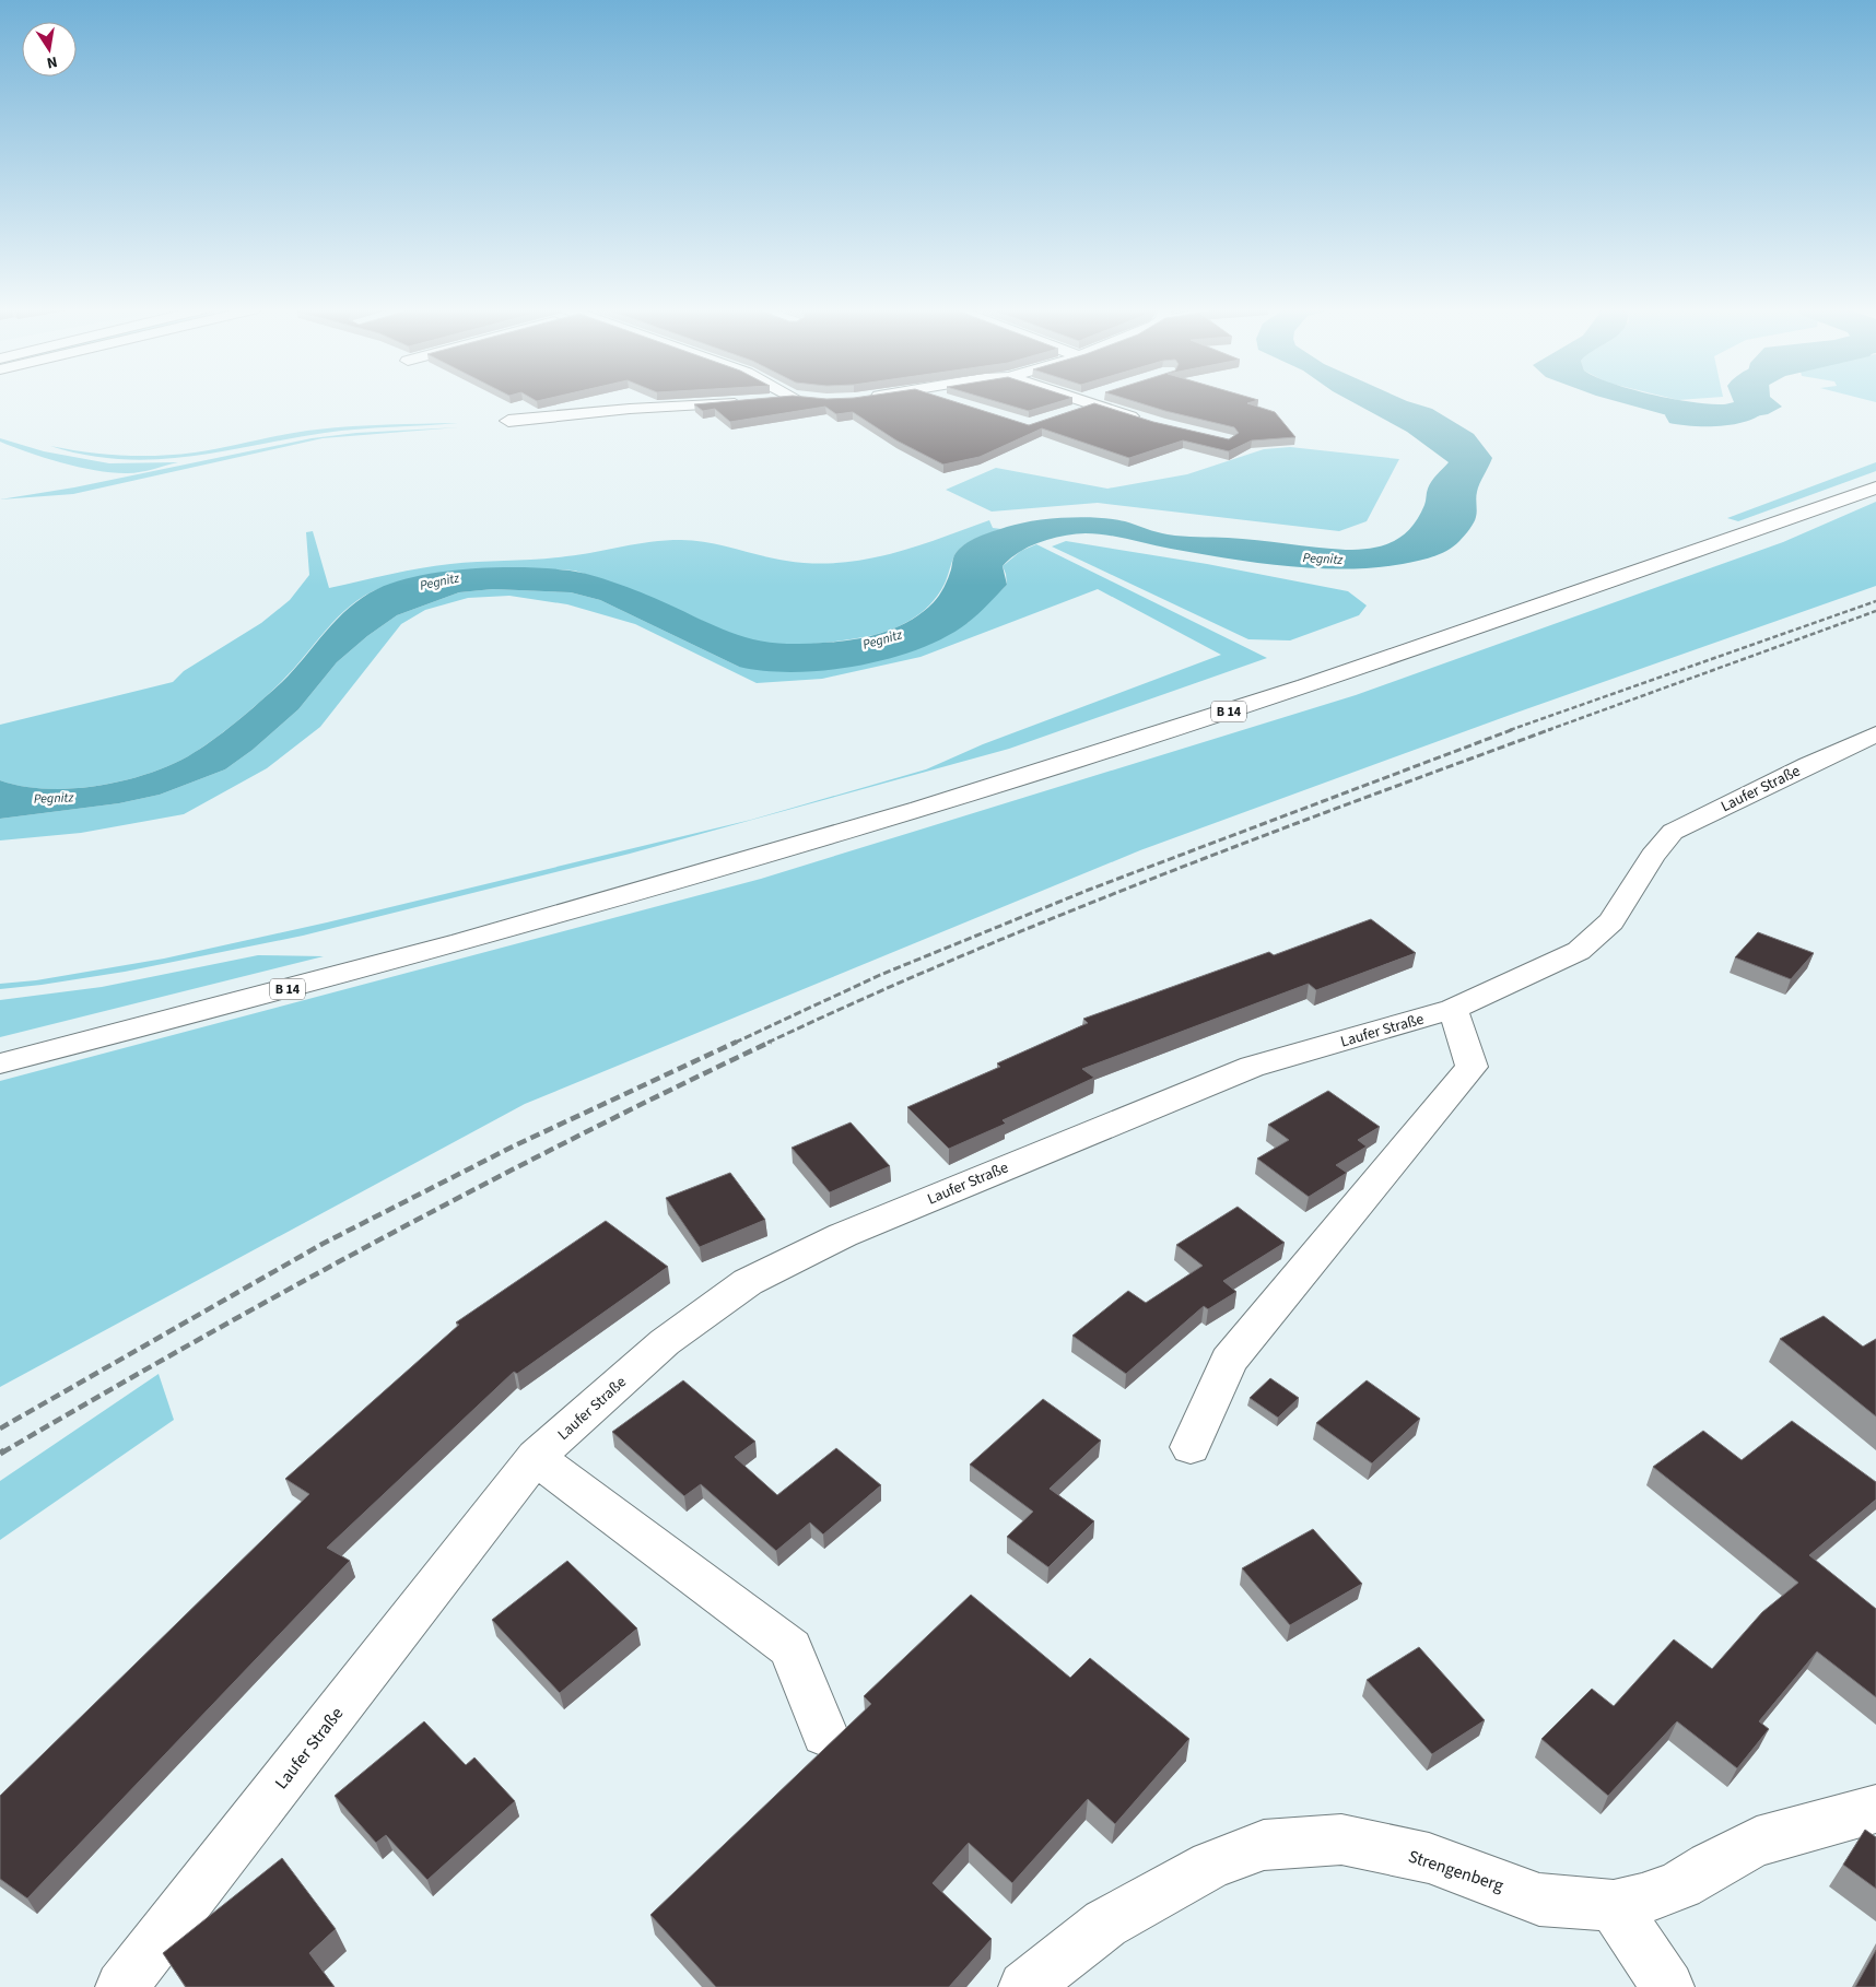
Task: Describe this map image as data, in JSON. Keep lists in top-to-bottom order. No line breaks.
{"streets":{"street":["B 14","Laufer Straße","Strengenberg"]},"water":["Pegnitz"],"north":"bottom"}
